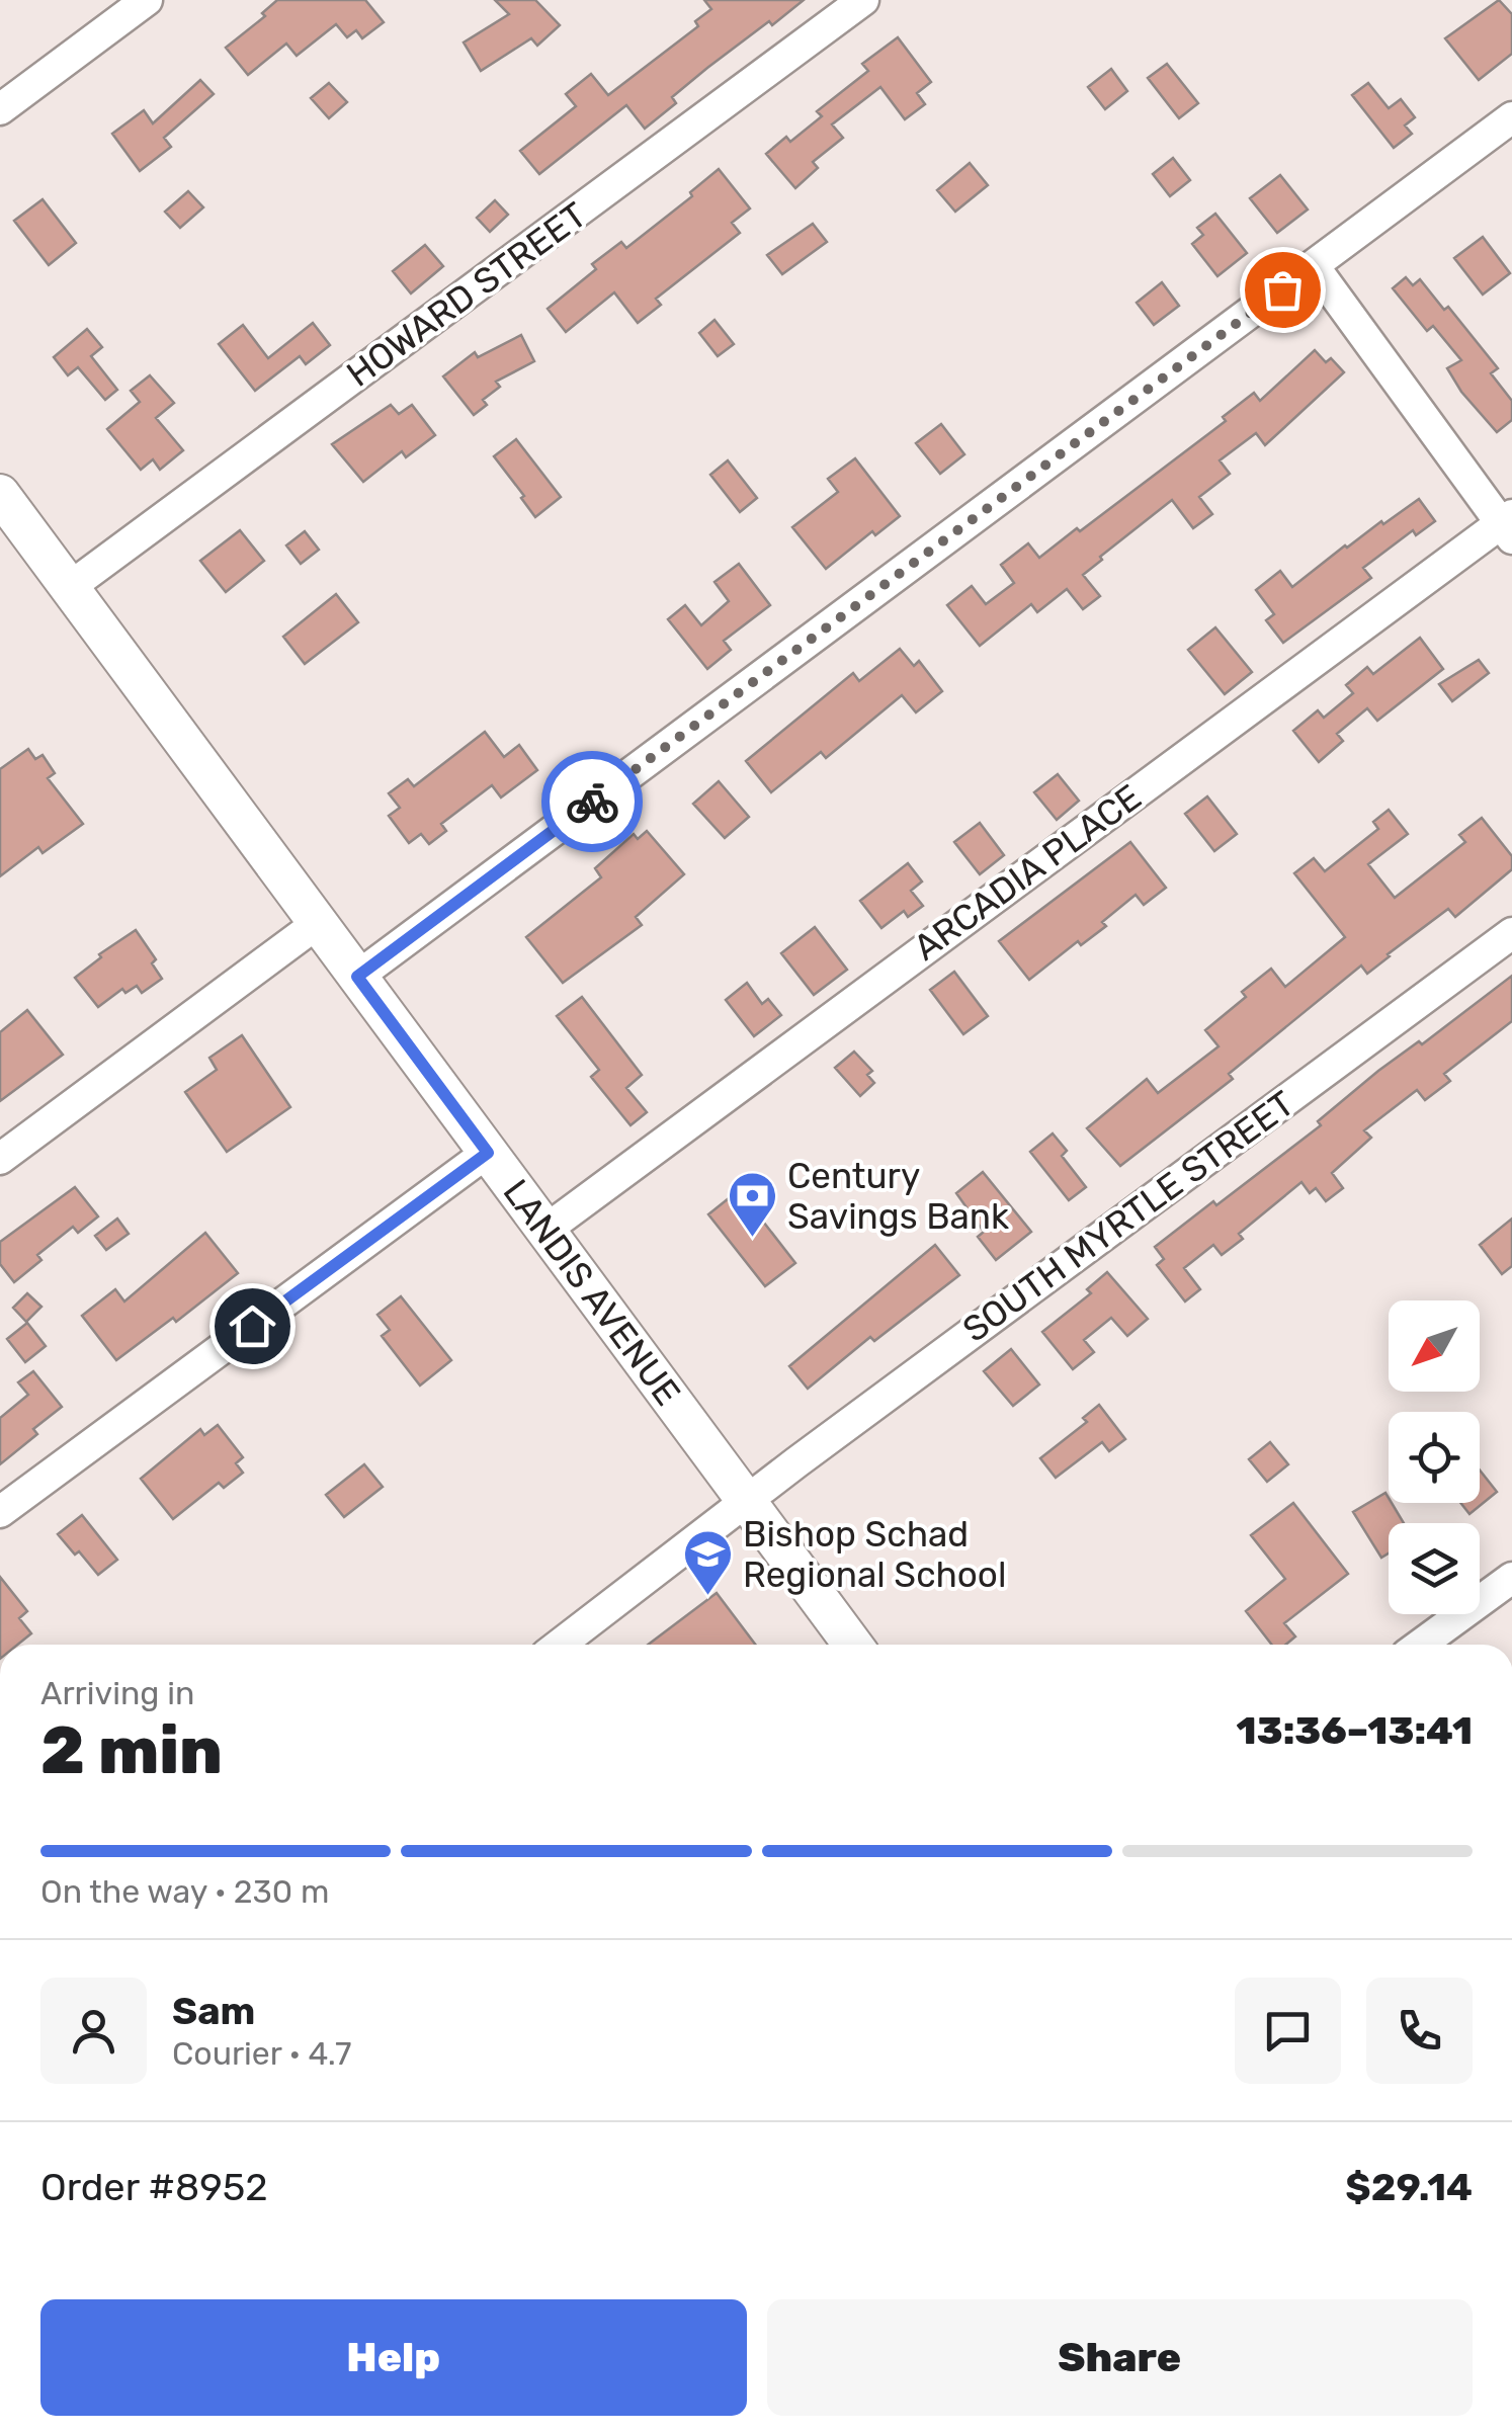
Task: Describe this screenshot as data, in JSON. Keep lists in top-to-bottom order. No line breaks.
{"streets":{"main road":["LANDIS AVENUE"],"street":["HOWARD STREET","ARCADIA PLACE","SOUTH MYRTLE STREET"]},"crossings":[["HOWARD STREET","LANDIS AVENUE"],["ARCADIA PLACE","LANDIS AVENUE"],["SOUTH MYRTLE STREET","LANDIS AVENUE"]],"places":{"bank":["Century Savings Bank"],"school or university":["Bishop Schad Regional School"]},"north":"bottom left","page":{"heading":["2 min","Arriving in","13:36–13:41"],"panel":["Sam","Courier · 4.7","Order #8952","$29.14"],"bar":"On the way · 230 m","buttons":["Help","Share"]}}
